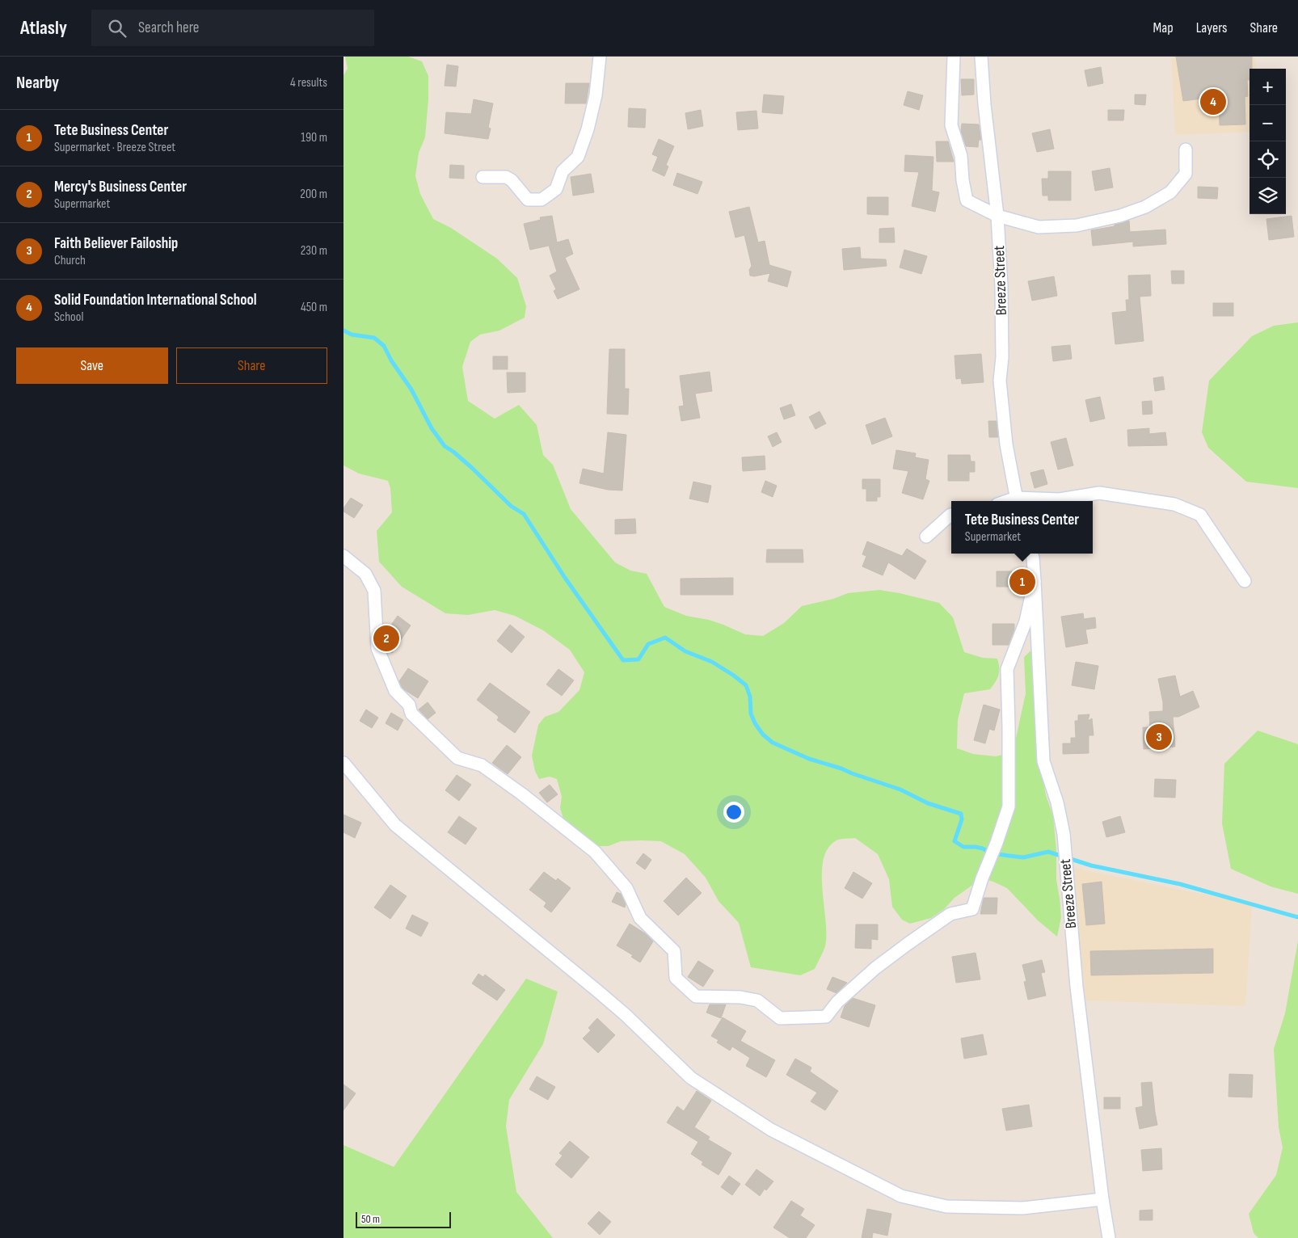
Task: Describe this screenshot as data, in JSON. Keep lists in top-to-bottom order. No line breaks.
{"streets":{"street":["Breeze Street"]},"scale_bar":"50 m","page":{"header":"Atlasly","search":"Search here","nav":["Map","Layers","Share"],"heading":["Nearby","4 results"],"map_buttons":["+","−"],"pins":["4","1","2","3"],"list":[{"mark":"1","name":"Tete Business Center","note":"Supermarket · Breeze Street","value":"190 m"},{"mark":"2","name":"Mercy's Business Center","note":"Supermarket","value":"200 m"},{"mark":"3","name":"Faith Believer Failoship","note":"Church","value":"230 m"},{"mark":"4","name":"Solid Foundation International School","note":"School","value":"450 m"}],"buttons":["Save","Share"],"popup":["Tete Business Center","Supermarket"],"scale":"50 m"}}
